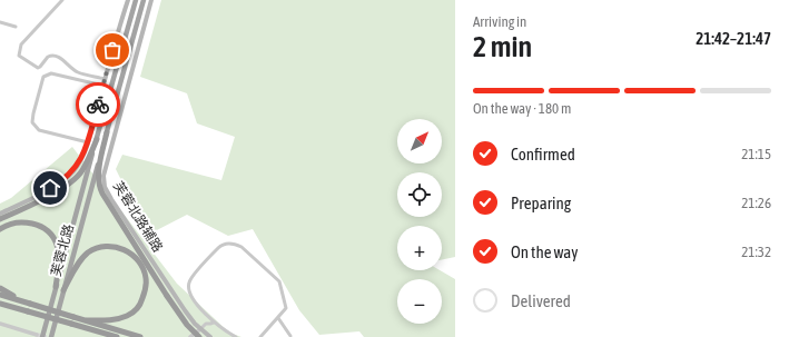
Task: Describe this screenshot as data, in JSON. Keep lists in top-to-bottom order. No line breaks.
{"streets":{"main road":["芙蓉北路辅路","芙蓉北路"]},"north":"top right","page":{"heading":["2 min","Arriving in","21:42–21:47"],"bar":"On the way · 180 m","map_buttons":["+","−"],"list":[["Confirmed","21:15"],["Preparing","21:26"],["On the way","21:32"],"Delivered"]}}
